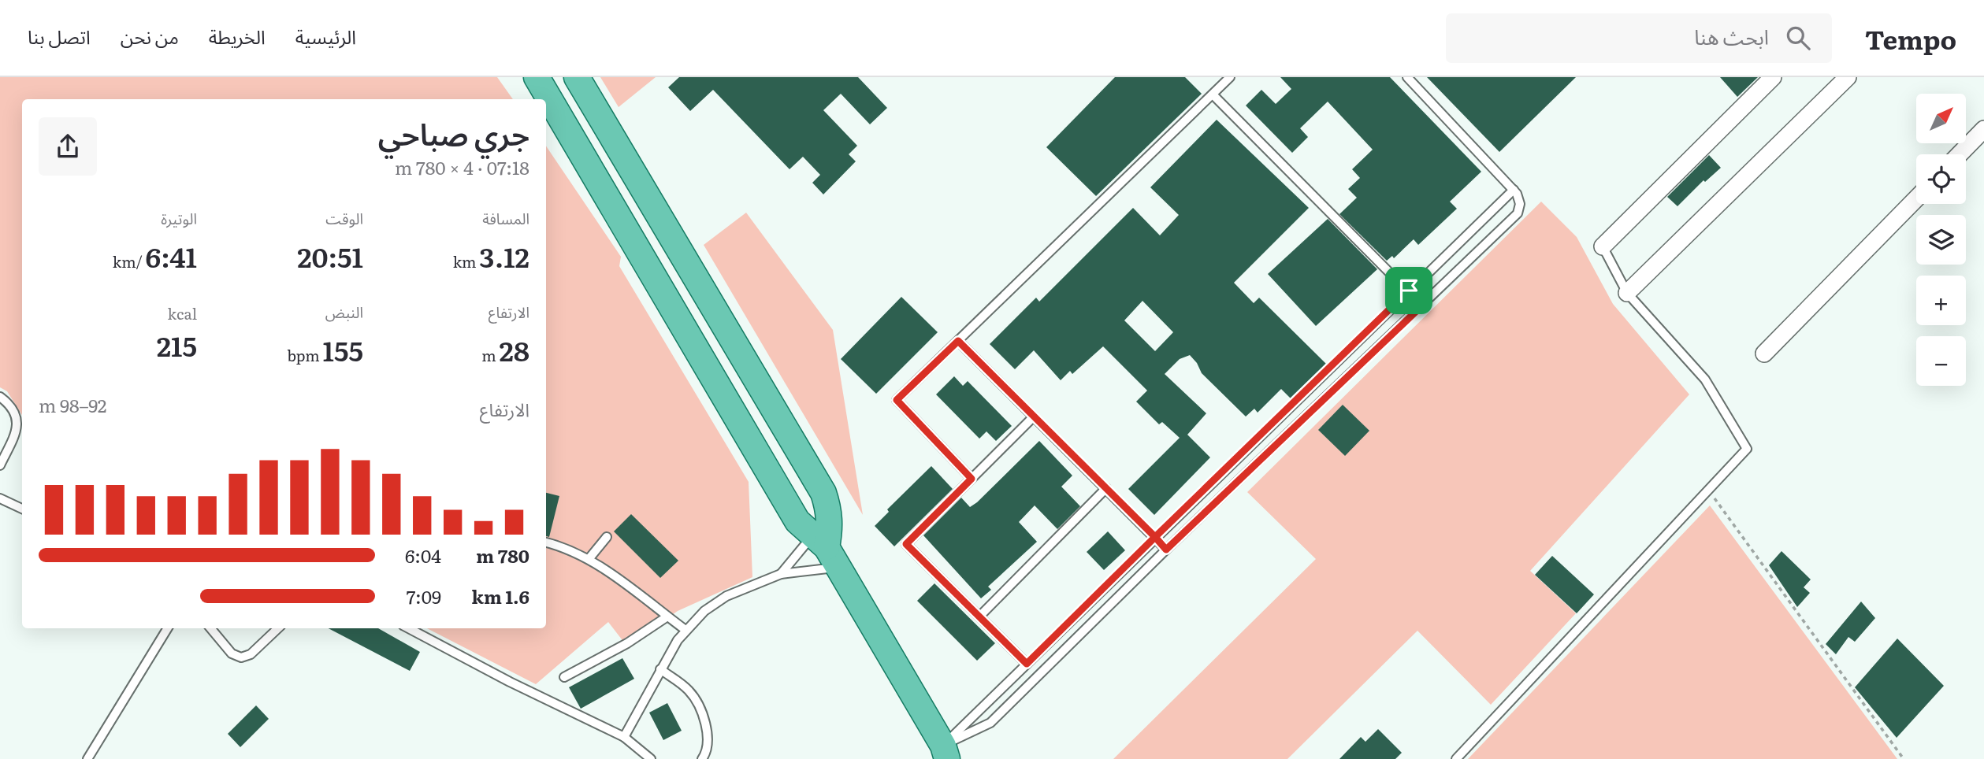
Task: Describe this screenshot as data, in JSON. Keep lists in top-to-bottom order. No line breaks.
{"north":"top right","page":{"header":"Tempo","search":"ابحث هنا","nav":["الرئيسية","الخريطة","من نحن","اتصل بنا"],"map_buttons":["+","−"],"heading":["جري صباحي","07:18 · 4 × 780 m"],"stats":[["المسافة","3.12 km"],["الوقت","20:51"],["الوتيرة","6:41 /km"],["الارتفاع","28 m"],["النبض","155 bpm"],["kcal","215"]],"chart":["الارتفاع","92–98 m"],"list":[{"name":"780 m","note":"6:04"},{"name":"1.6 km","note":"7:09"}]}}
